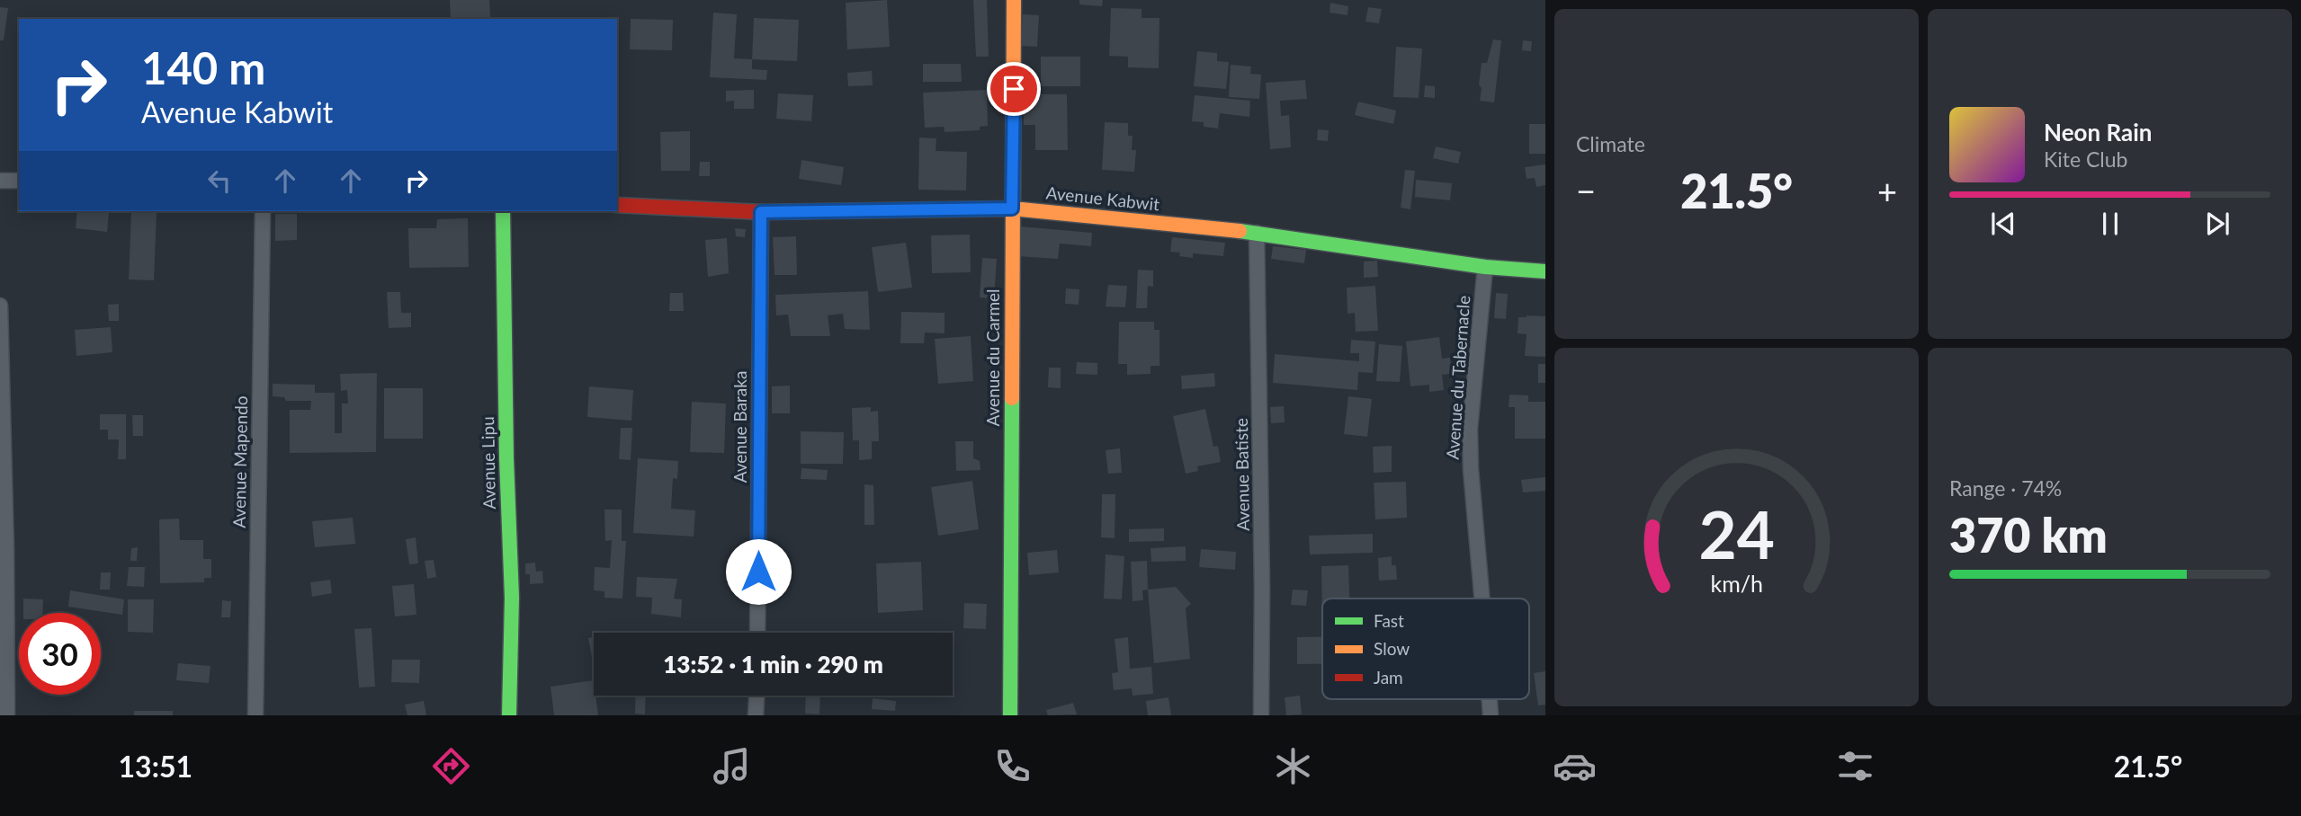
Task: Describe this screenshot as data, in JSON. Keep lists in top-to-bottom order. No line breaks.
{"streets":{"street":["Avenue Kabwit","Avenue du Carmel","Avenue du Tabernacle","Avenue Baraka","Avenue Mapendo","Avenue Lipu","Avenue Batiste"]},"crossings":[["Avenue Kabwit","Avenue du Carmel"],["Avenue Kabwit","Avenue du Tabernacle"],["Avenue Kabwit","Avenue Baraka"],["Avenue Kabwit","Avenue Batiste"]],"legend":["Fast","Slow","Jam"],"page":{"tile":["Climate",["Range · 74%","370 km"]],"turn":["140 m","Avenue Kabwit"],"song":["Neon Rain","Kite Club"],"heat":["−","21.5°","+"],"limit":"30","trip":"13:52 · 1 min · 290 m","tabs":["13:51","21.5°"],"gauge":["24","km/h"]}}
